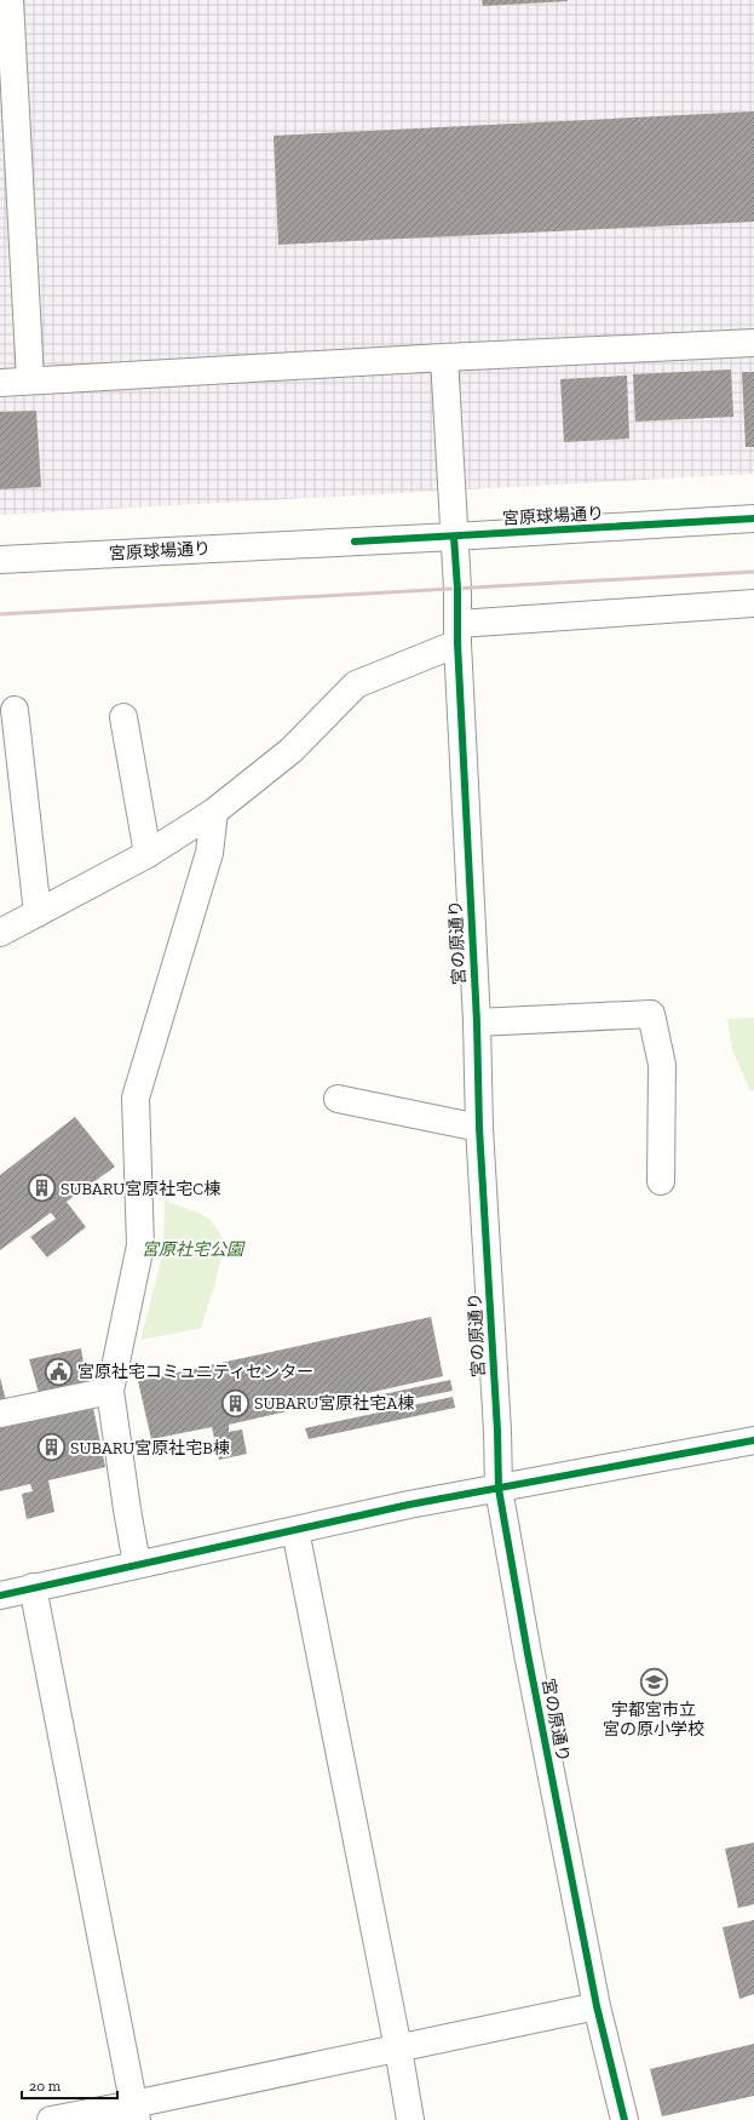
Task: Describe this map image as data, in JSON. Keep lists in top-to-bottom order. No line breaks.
{"streets":{"street":["宮原球場通り","宮の原通り"]},"crossings":[["宮原球場通り","宮の原通り"]],"parks":["宮原社宅公園"],"places":{"building":["SUBARU宮原社宅C棟","SUBARU宮原社宅A棟","SUBARU宮原社宅B棟"],"public building":["宮原社宅コミュニティセンター"],"school or university":["宇都宮市立 宮の原小学校"]},"scale_bar":"20 m"}
